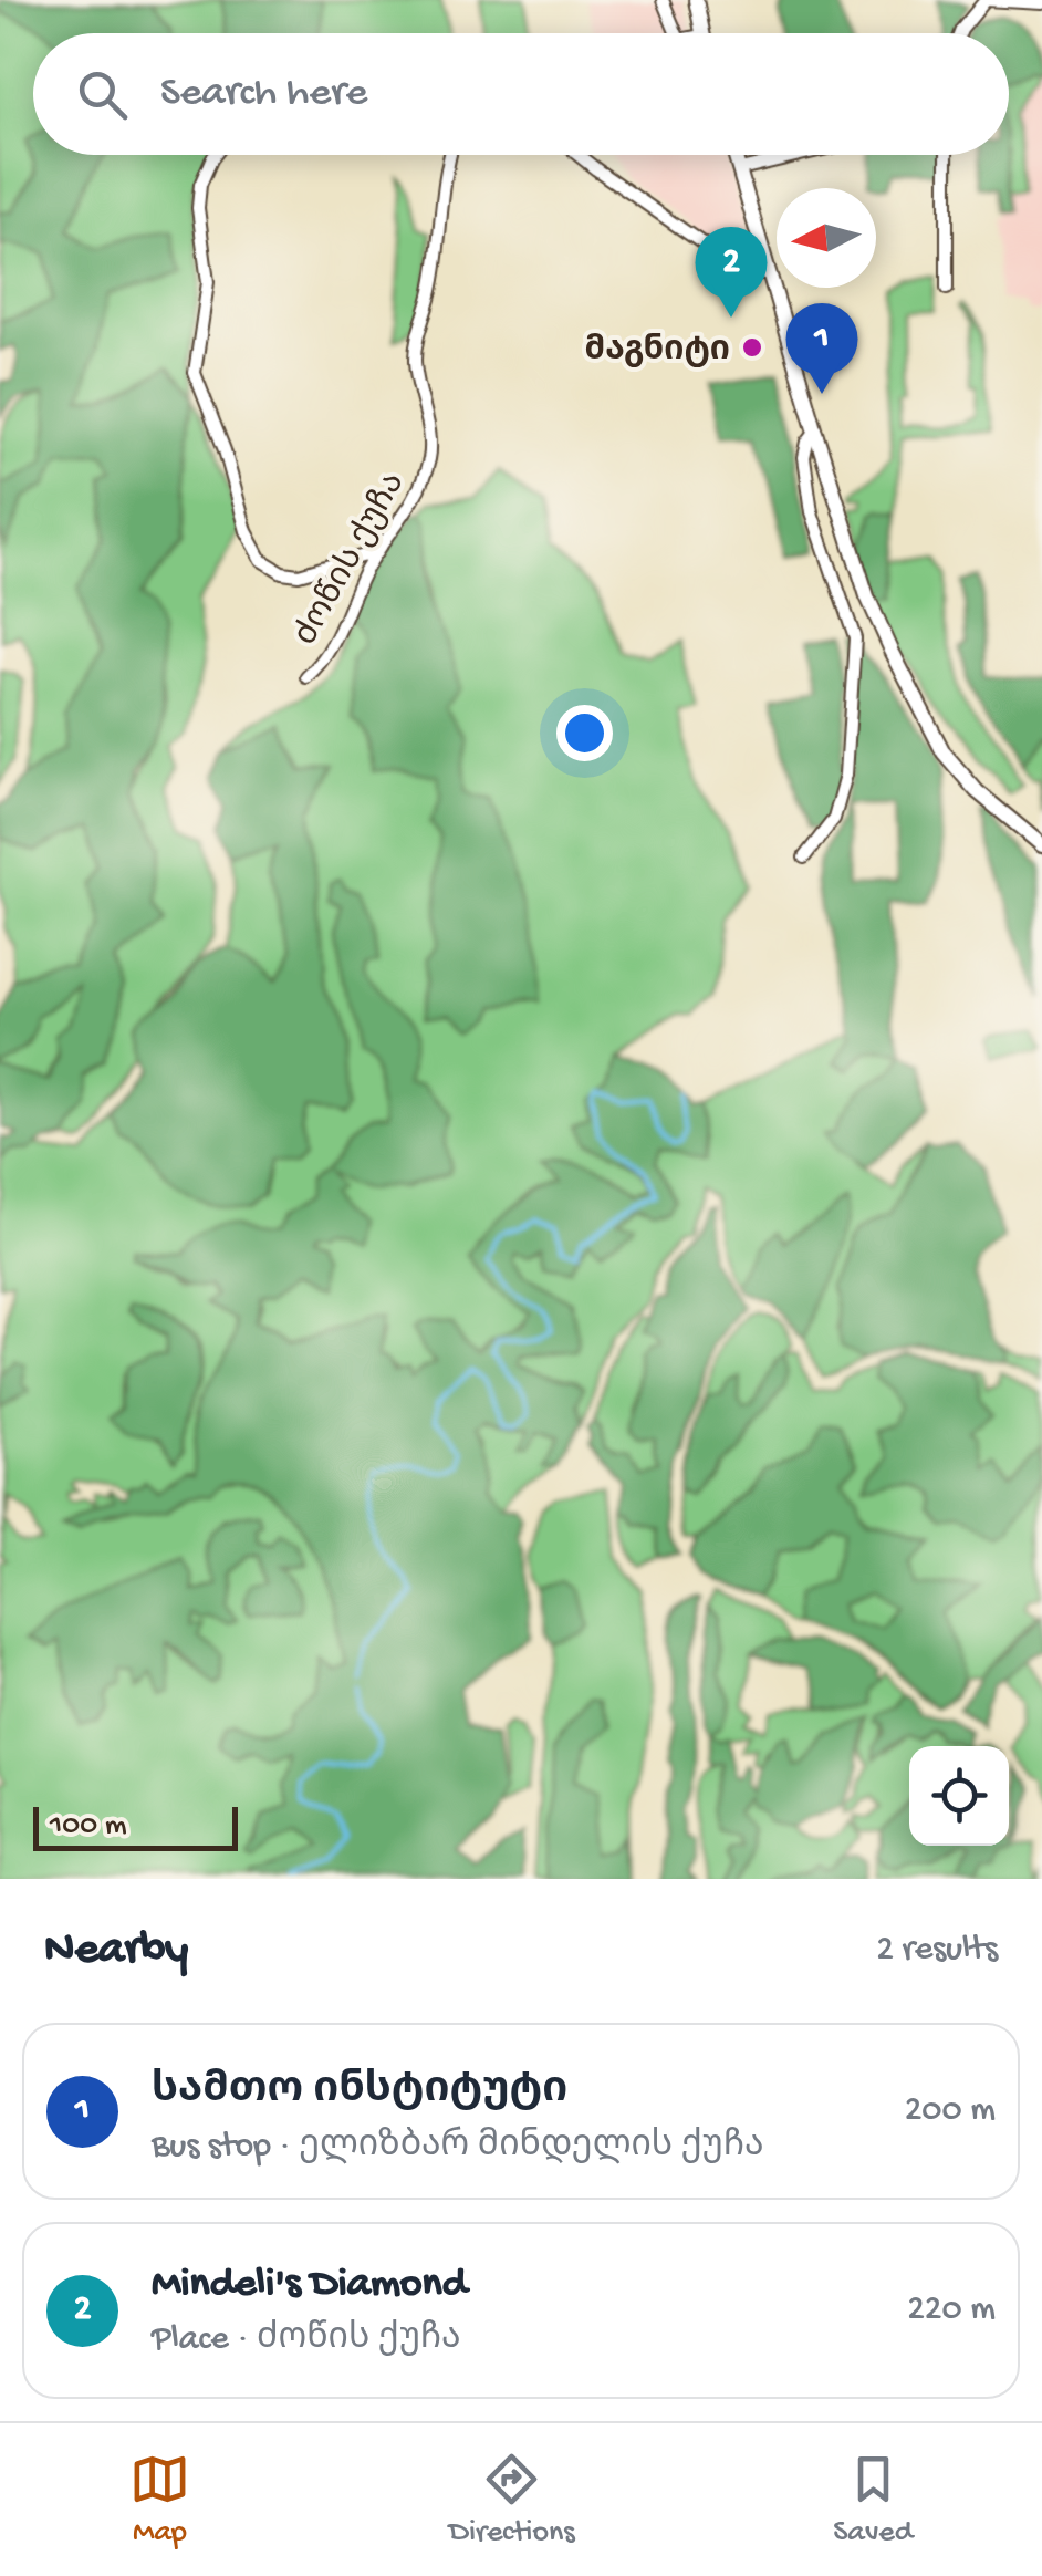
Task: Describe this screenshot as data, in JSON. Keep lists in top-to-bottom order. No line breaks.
{"streets":{"street":["ძოწის ქუჩა"]},"places":["მაგნიტი"],"scale_bar":"100 m","north":"left","page":{"search":"Search here","pins":["2","1"],"scale":"100 m","heading":["Nearby","2 results"],"list":[{"mark":"1","name":"სამთო ინსტიტუტი","note":"Bus stop · ელიზბარ მინდელის ქუჩა","value":"200 m"},{"mark":"2","name":"Mindeli's Diamond","note":"Place · ძოწის ქუჩა","value":"220 m"}],"nav":["Map","Directions","Saved"]}}
